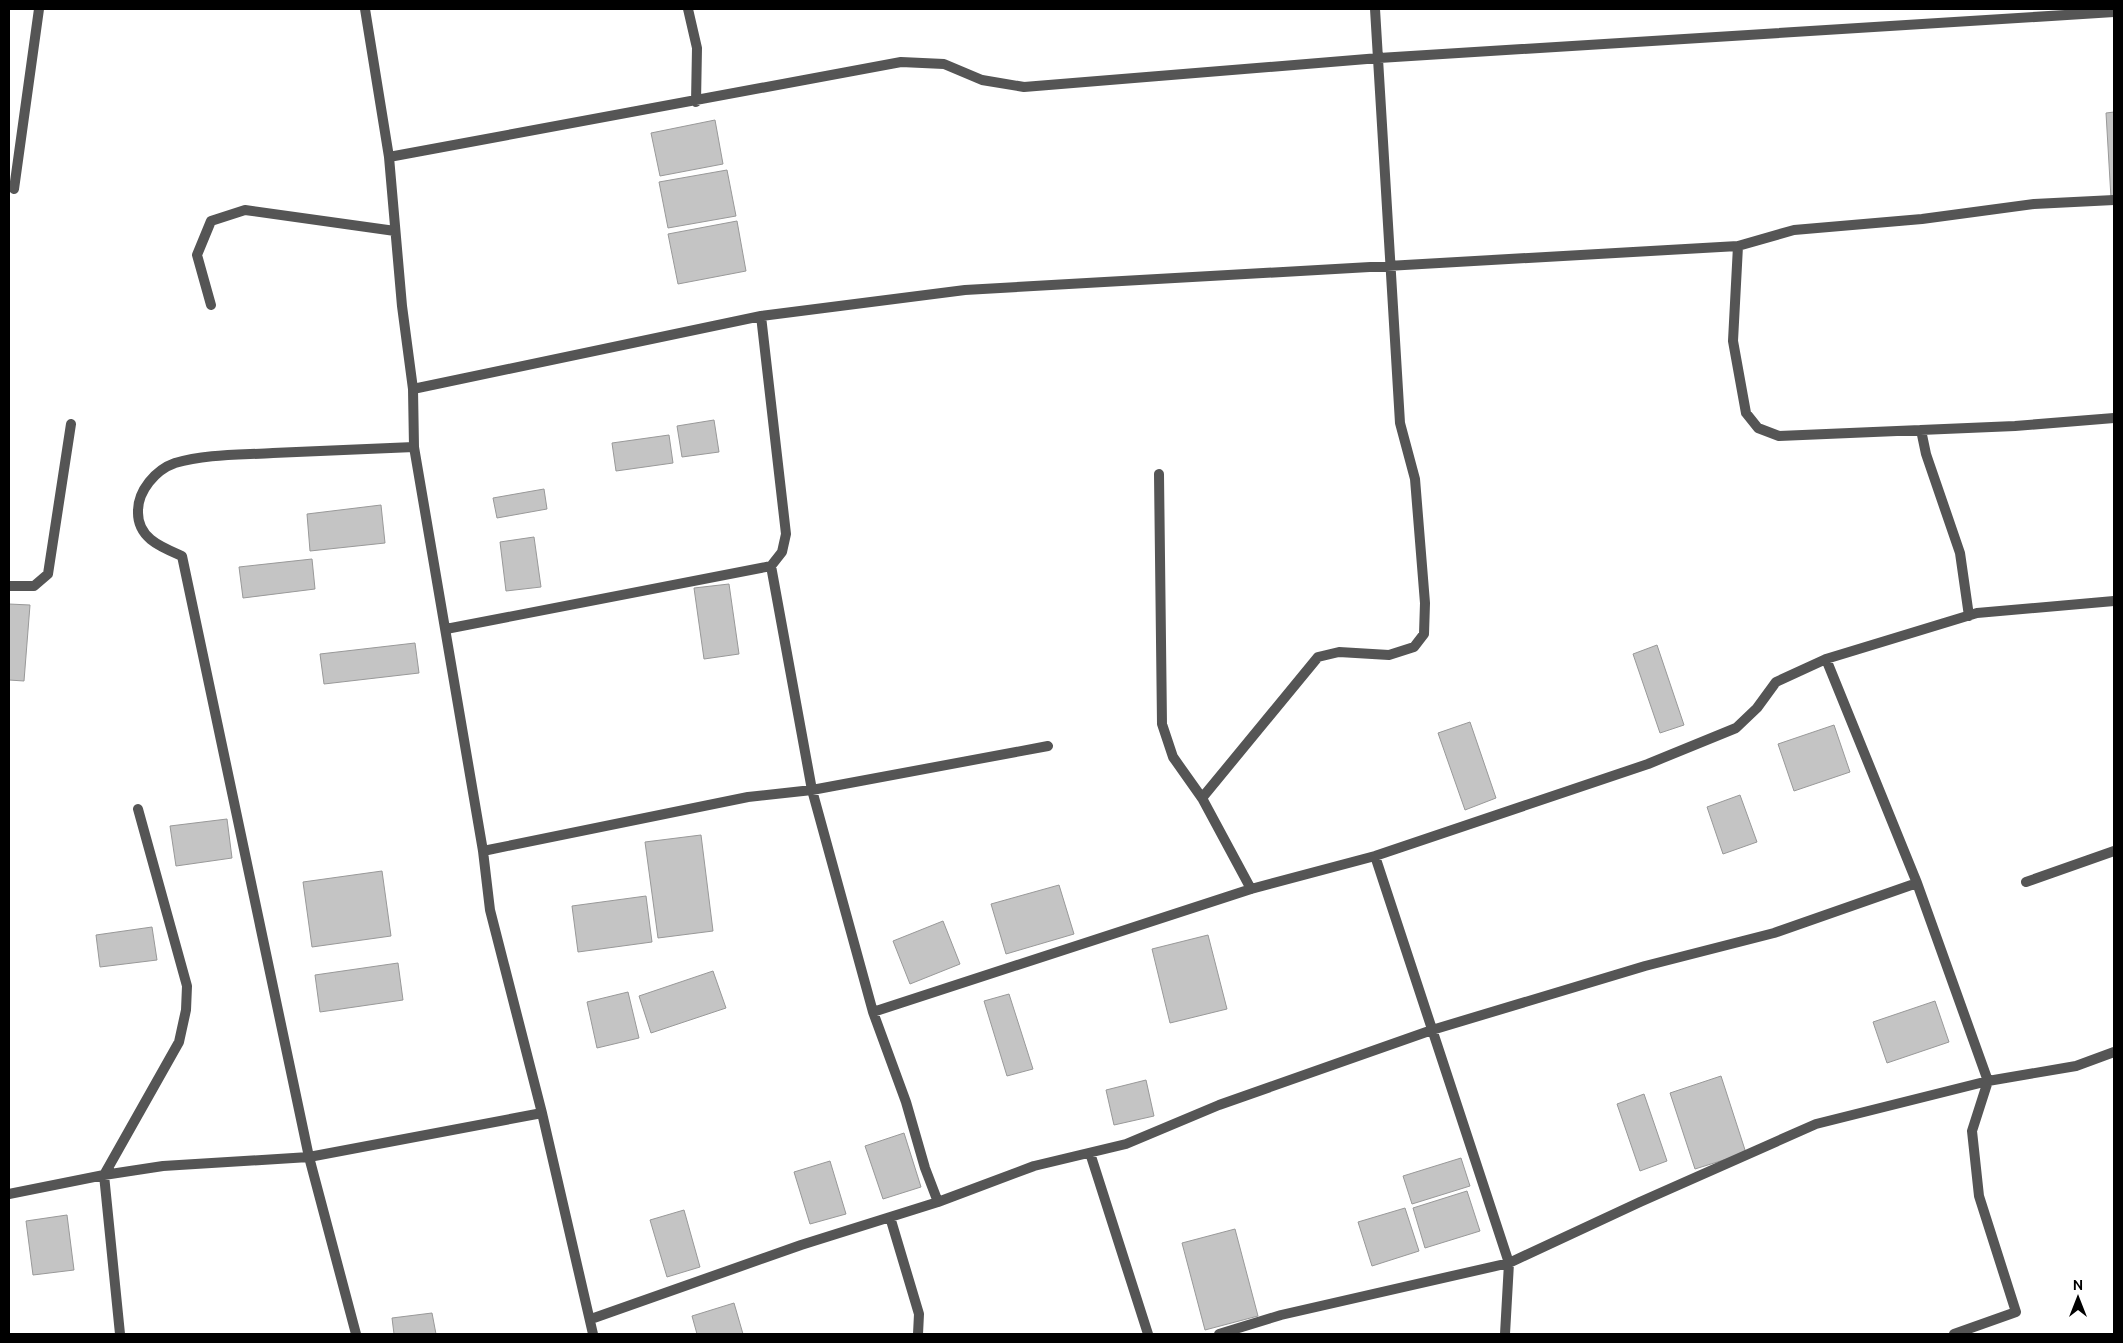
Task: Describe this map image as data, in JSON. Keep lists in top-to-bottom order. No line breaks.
{"north":"top"}
